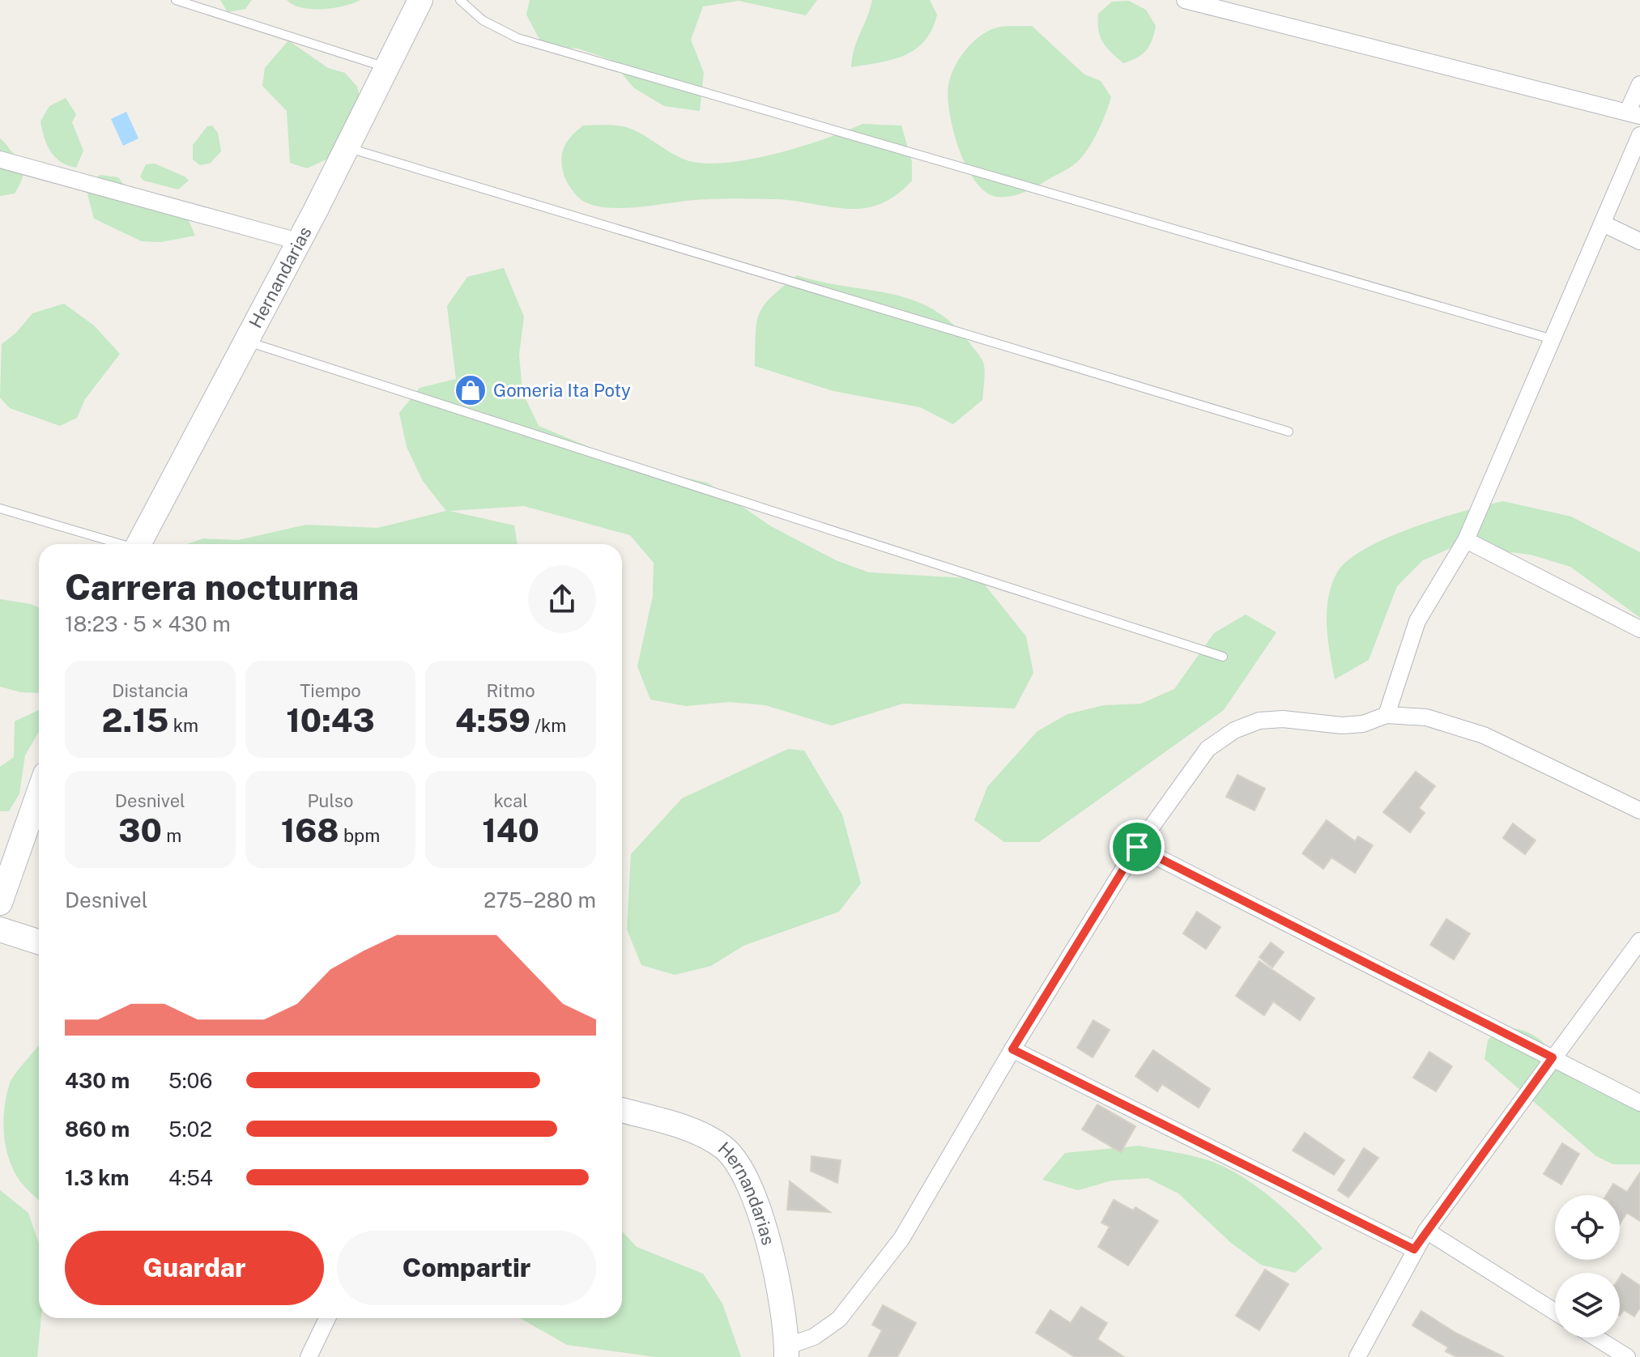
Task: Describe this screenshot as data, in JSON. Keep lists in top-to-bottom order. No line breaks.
{"streets":{"street":["Hernandarias"]},"places":{"shop":["Gomeria Ita Poty"]},"page":{"heading":["Carrera nocturna","18:23 · 5 × 430 m"],"stats":[["Distancia","2.15 km"],["Tiempo","10:43"],["Ritmo","4:59 /km"],["Desnivel","30 m"],["Pulso","168 bpm"],["kcal","140"]],"chart":["Desnivel","275–280 m"],"list":[{"name":"430 m","note":"5:06"},{"name":"860 m","note":"5:02"},{"name":"1.3 km","note":"4:54"}],"buttons":["Guardar","Compartir"]}}
